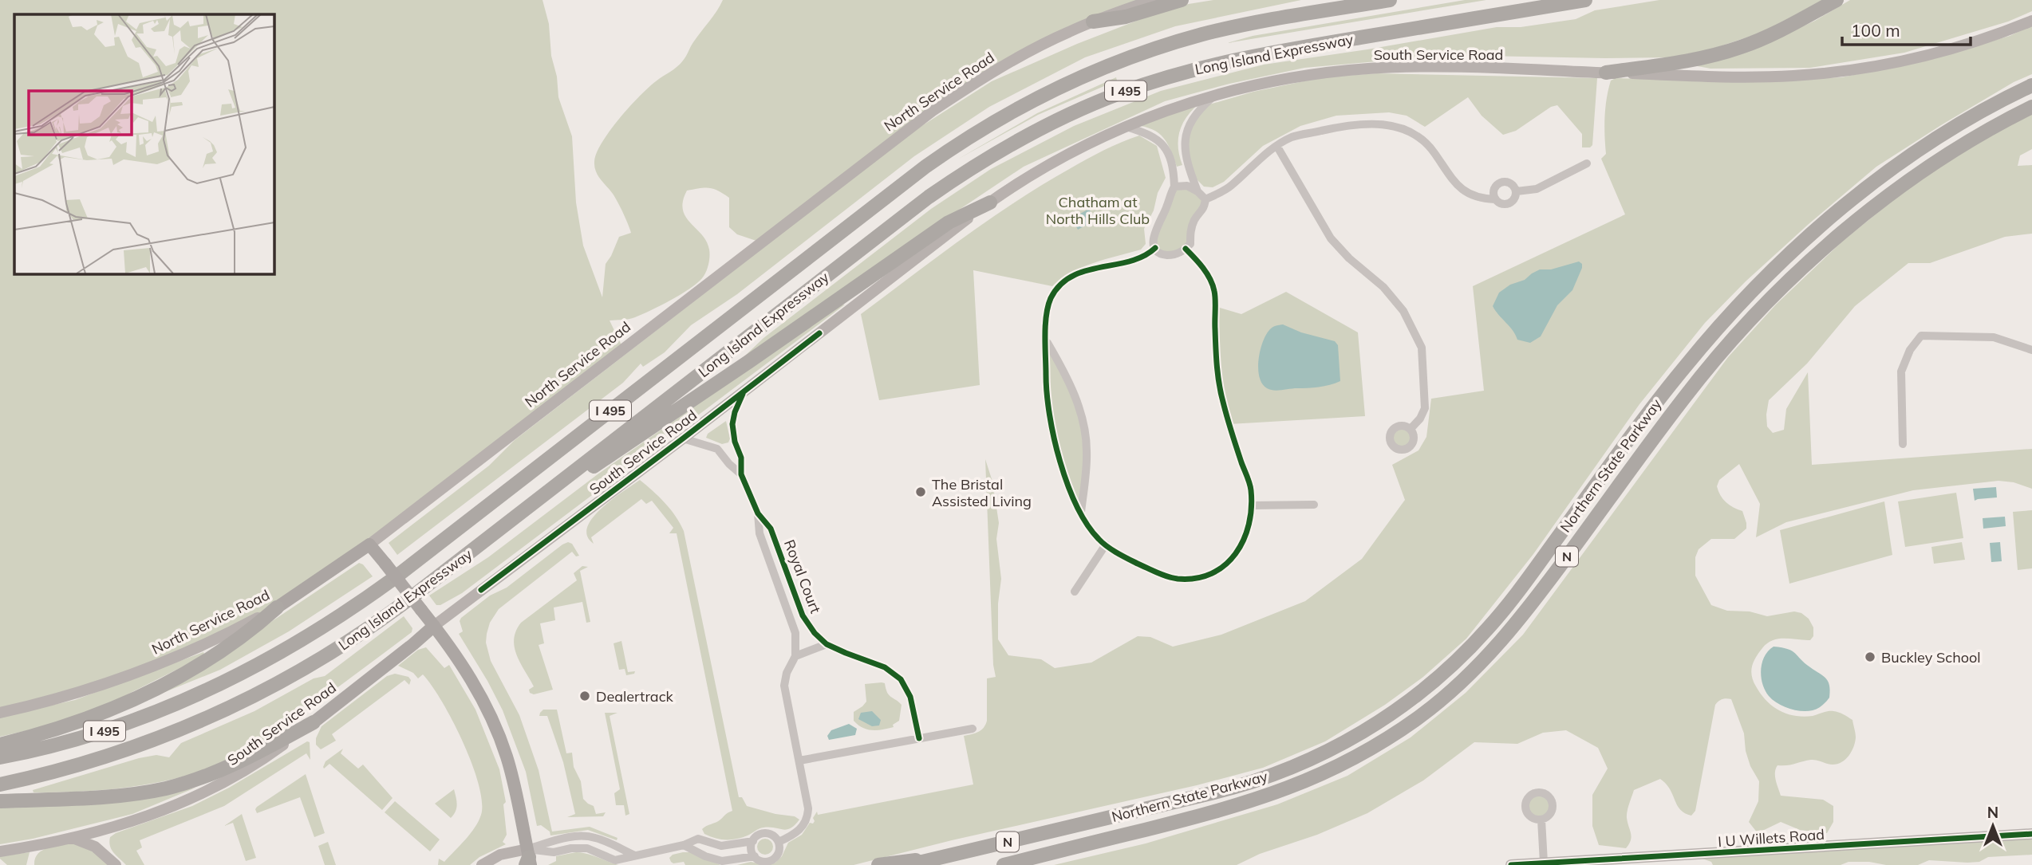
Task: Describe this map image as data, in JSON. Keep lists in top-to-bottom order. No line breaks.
{"streets":{"highway":["Long Island Expressway","I 495","Northern State Parkway","N"],"main road":["South Service Road","North Service Road","I U Willets Road"],"street":["Royal Court"]},"parks":["Chatham at North Hills Club"],"places":["The Bristal Assisted Living","Buckley School","Dealertrack"],"scale_bar":"100 m","north":"top"}
